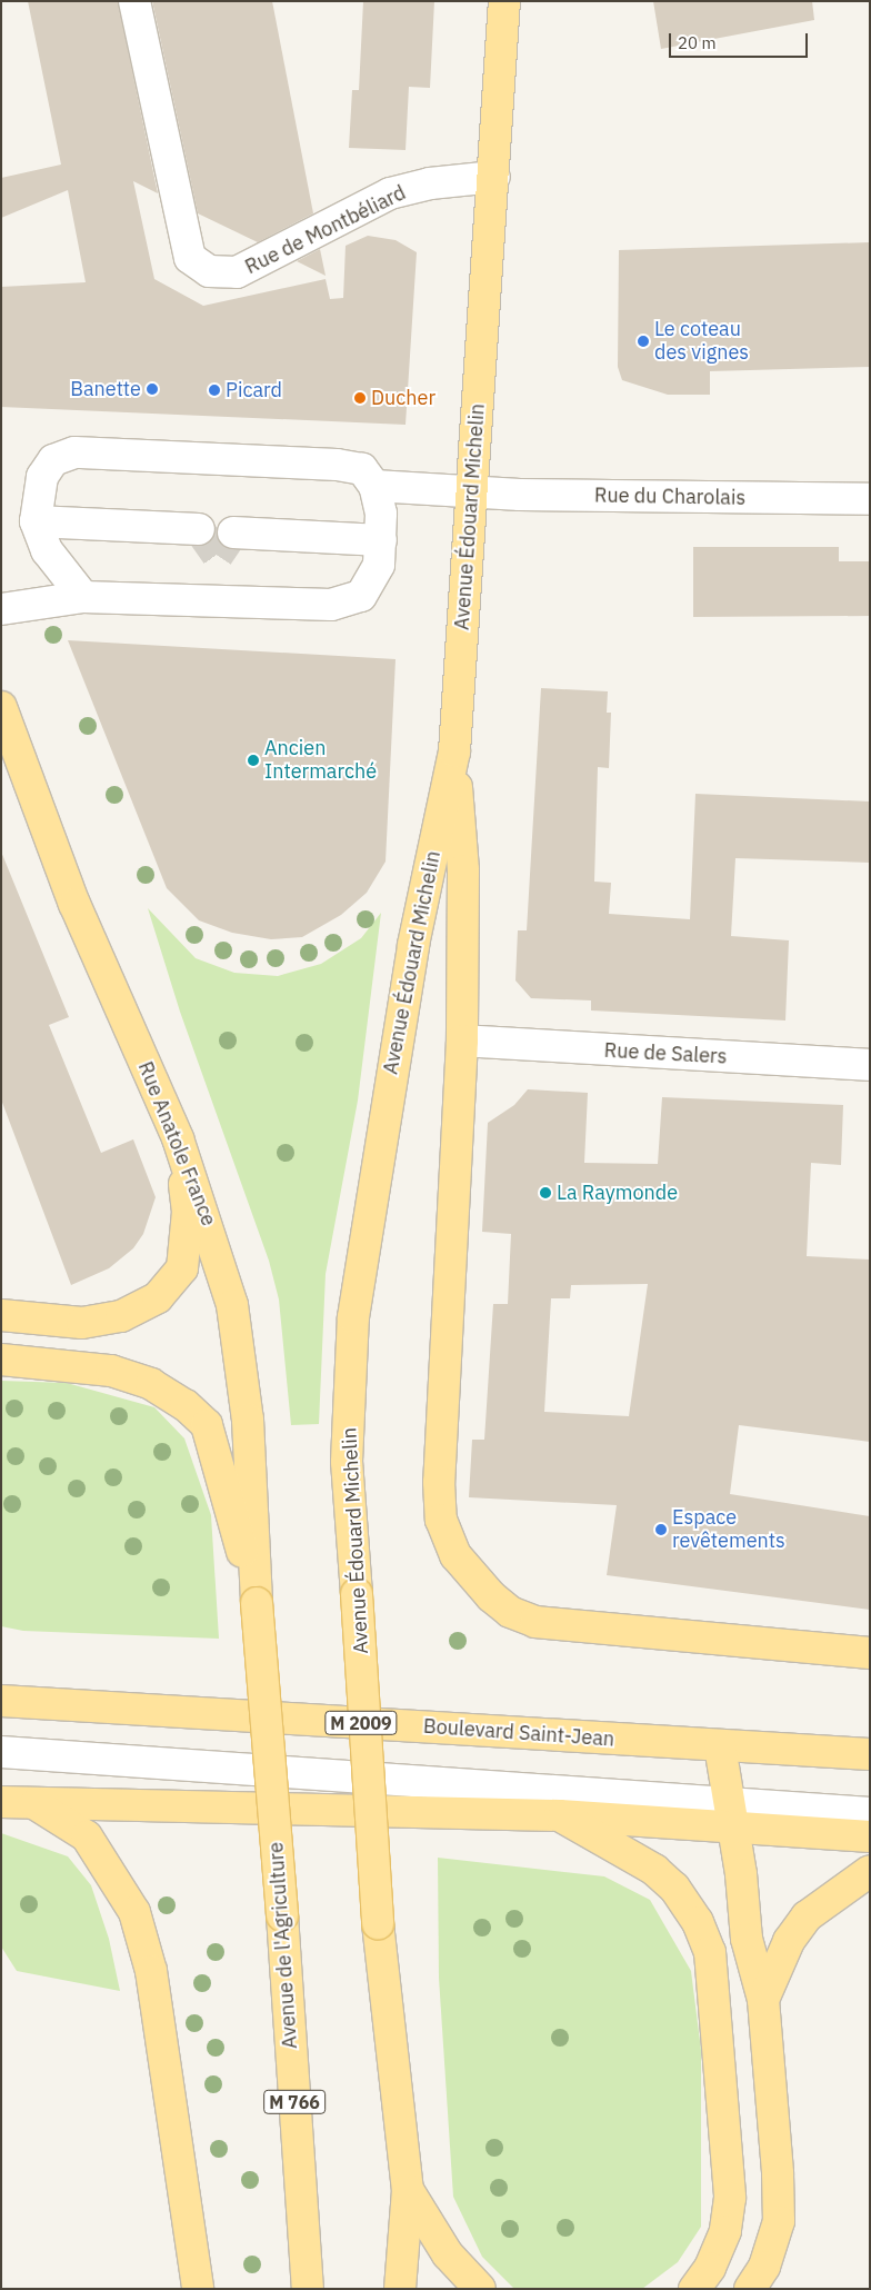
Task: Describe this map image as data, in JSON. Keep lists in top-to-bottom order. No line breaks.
{"streets":{"main road":["Avenue Édouard Michelin","Rue Anatole France","M 2009","Boulevard Saint-Jean","Avenue de l'Agriculture","M 766"],"street":["Rue de Montbéliard","Rue du Charolais","Rue de Salers"]},"crossings":[["Rue de Montbéliard","Avenue Édouard Michelin"],["Rue du Charolais","Avenue Édouard Michelin"],["Rue Anatole France","Avenue de l'Agriculture"]],"places":["Le coteau des vignes","Banette","Picard","Ducher","Ancien Intermarché","La Raymonde","Espace revêtements"],"scale_bar":"20 m"}
